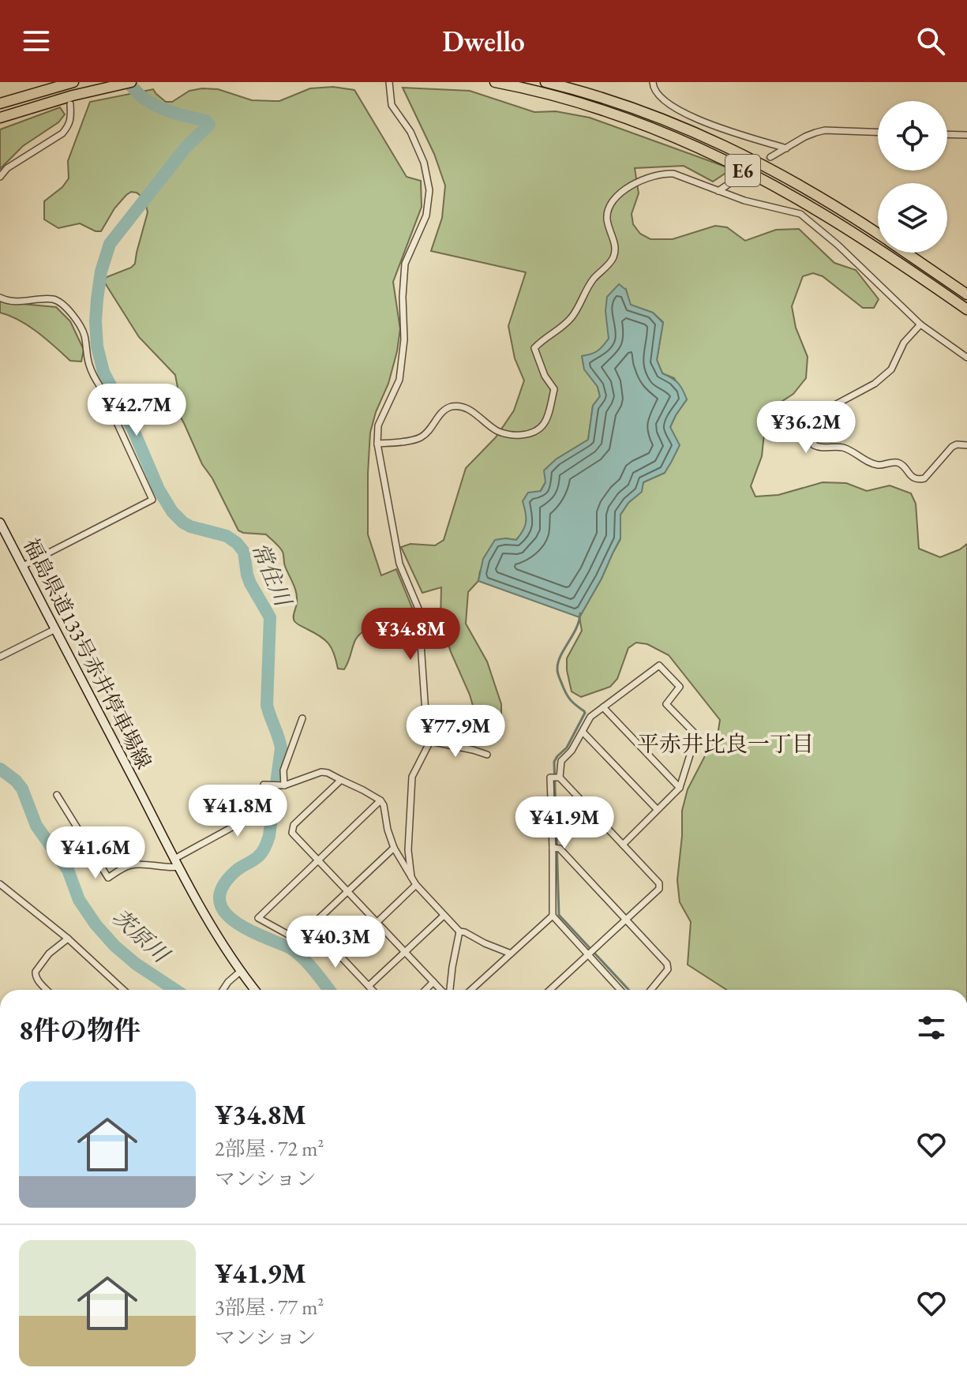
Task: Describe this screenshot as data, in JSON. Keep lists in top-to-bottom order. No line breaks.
{"streets":{"highway":["E6"],"main road":["福島県道133号赤井停車場線"]},"districts":["平赤井比良一丁目"],"water":["常住川","茨原川"],"page":{"header":"Dwello","price":["¥42.7M","¥36.2M","¥34.8M","¥77.9M","¥41.8M","¥41.9M","¥41.6M","¥40.3M"],"heading":"8件の物件","list":[{"name":"¥34.8M","note":"2部屋 · 72 m² · マンション"},{"name":"¥41.9M","note":"3部屋 · 77 m² · マンション"}]}}
